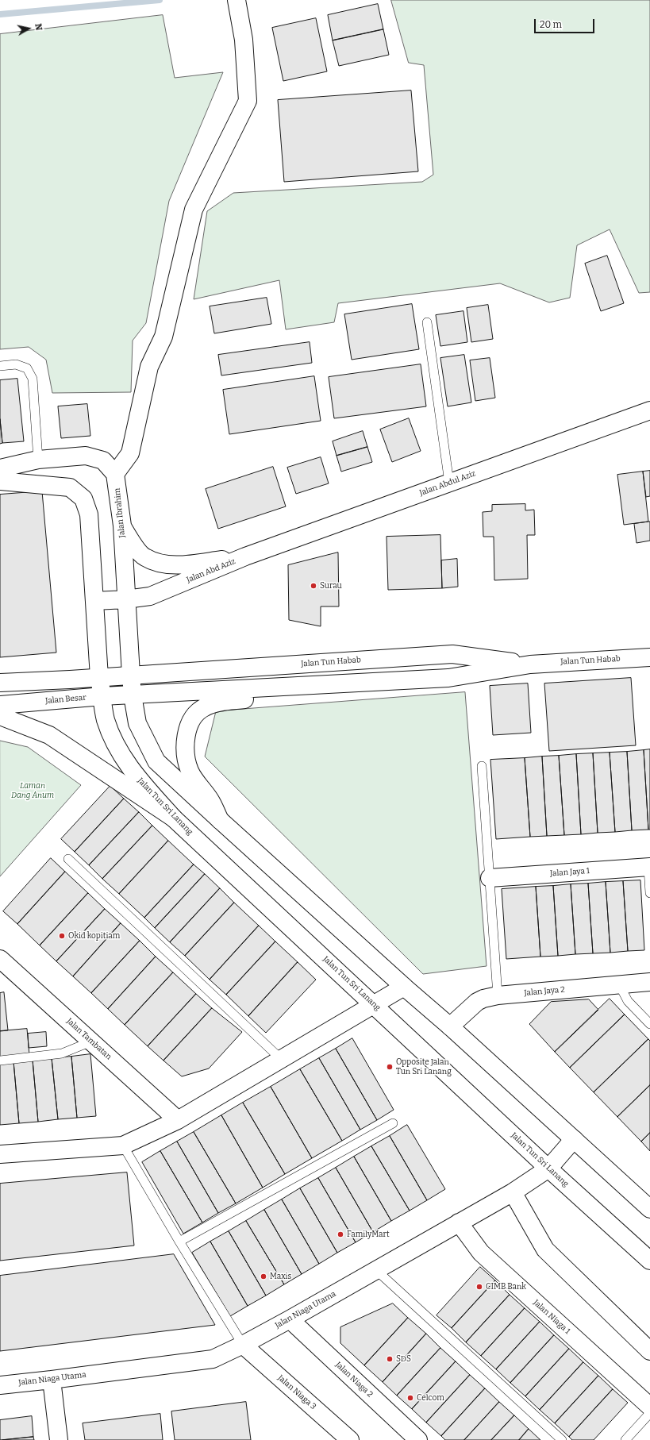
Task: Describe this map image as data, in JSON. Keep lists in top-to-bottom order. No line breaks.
{"streets":{"main road":["Jalan Abdul Aziz","Jalan Ibrahim","Jalan Abd Aziz","Jalan Tun Habab","Jalan Besar","Jalan Tun Sri Lanang","Jalan Jaya 1","Jalan Jaya 2","Jalan Tambatan","Jalan Niaga Utama","Jalan Niaga 1","Jalan Niaga 2","Jalan Niaga 3"]},"crossings":[["Jalan Abdul Aziz","Jalan Abd Aziz"],["Jalan Ibrahim","Jalan Abd Aziz"],["Jalan Ibrahim","Jalan Tun Habab"],["Jalan Tun Habab","Jalan Besar"],["Jalan Besar","Jalan Tun Sri Lanang"],["Jalan Tun Sri Lanang","Jalan Niaga Utama"],["Jalan Niaga Utama","Jalan Niaga 1"],["Jalan Niaga Utama","Jalan Niaga 2"],["Jalan Niaga Utama","Jalan Niaga 3"]],"parks":["Laman Dang Anum"],"places":["Surau","Okid kopitiam","Opposite Jalan Tun Sri Lanang","FamilyMart","Maxis","CIMB Bank","SDS","Celcom"],"scale_bar":"20 m","north":"right"}
